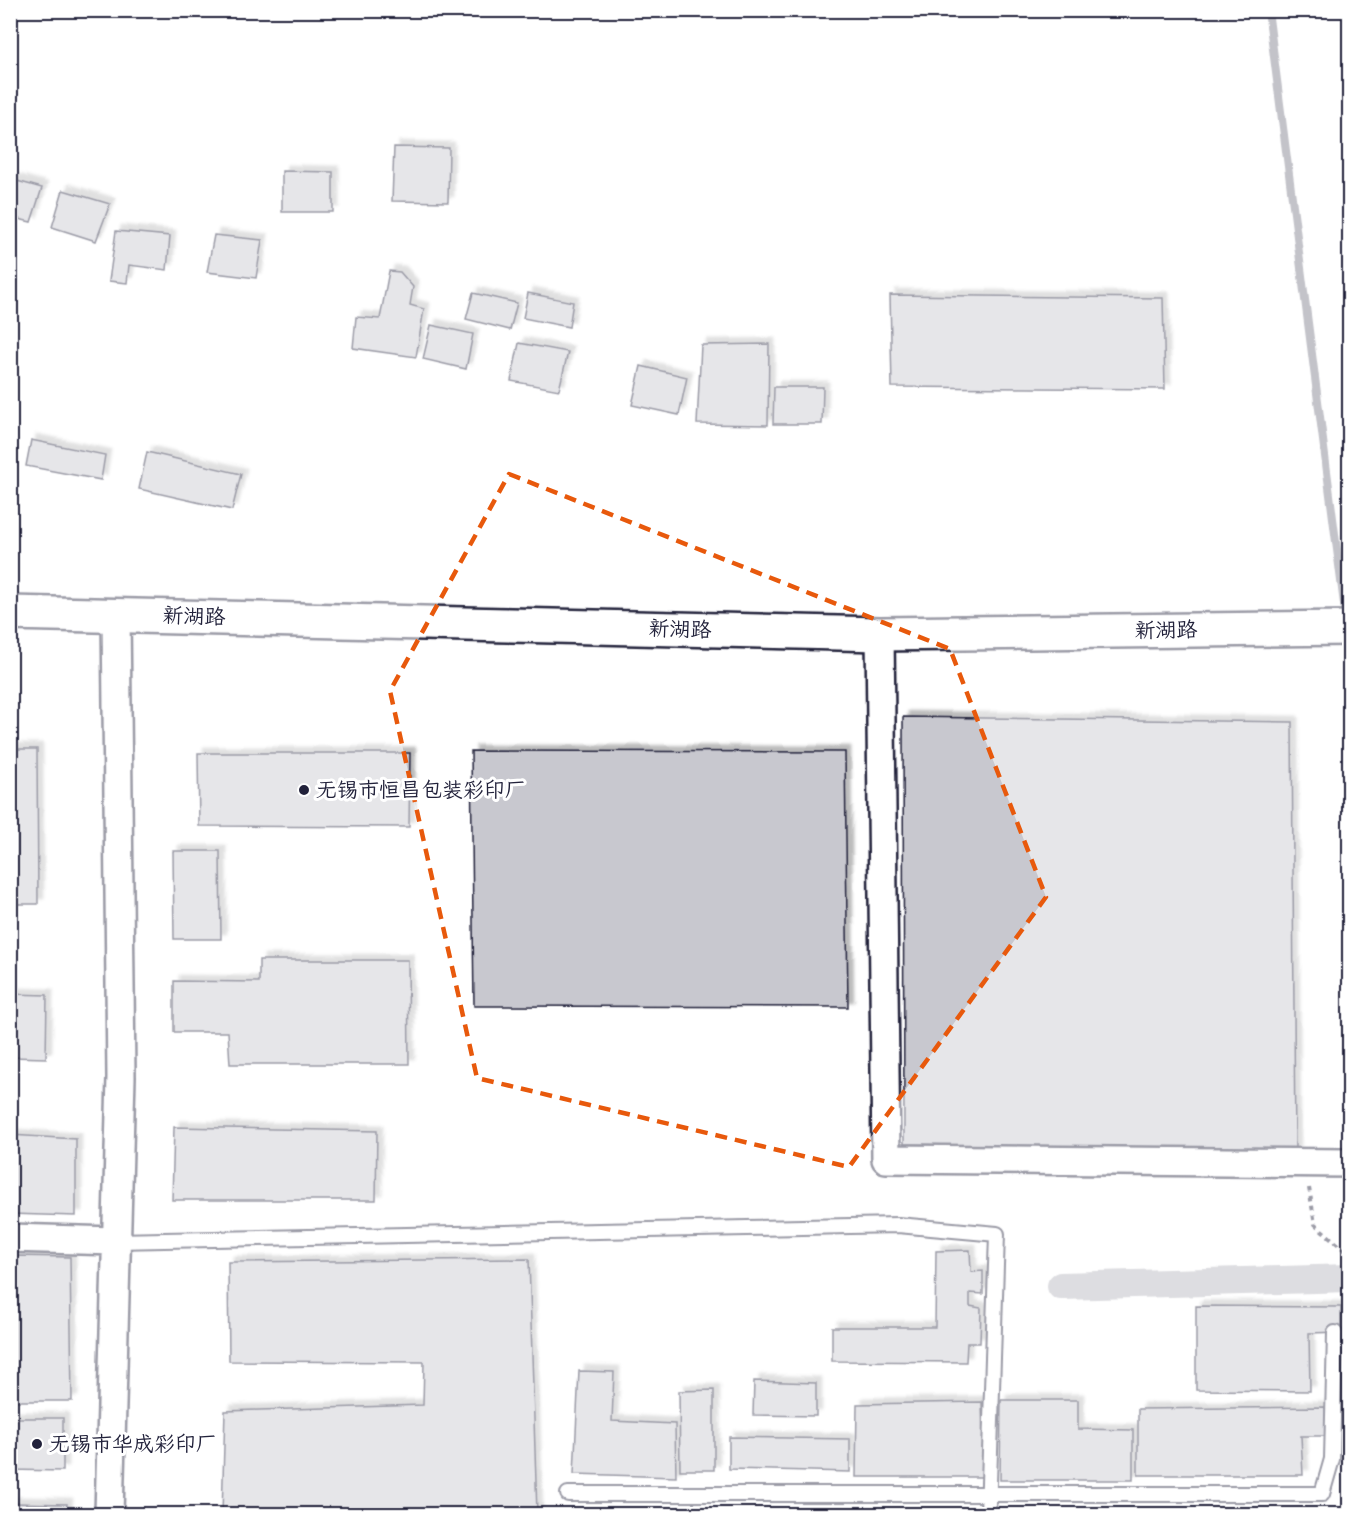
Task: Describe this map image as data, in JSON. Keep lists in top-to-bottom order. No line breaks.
{"streets":{"street":["新湖路"]},"places":["无锡市恒昌包装彩印厂","无锡市华成彩印厂"]}
